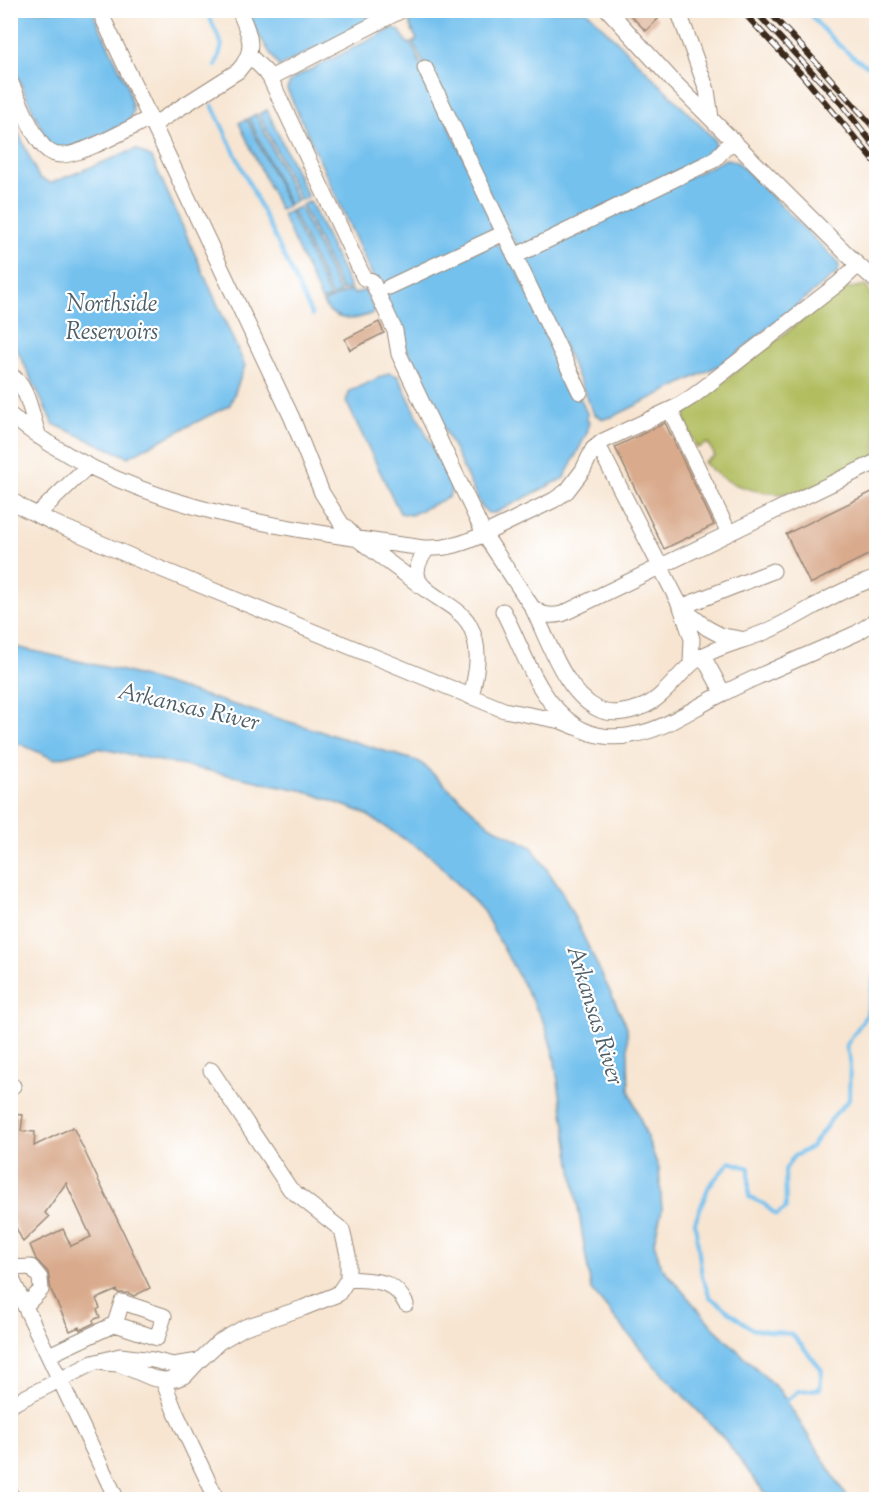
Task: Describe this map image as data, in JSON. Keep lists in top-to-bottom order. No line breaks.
{"water":["Northside Reservoirs","Arkansas River"]}
